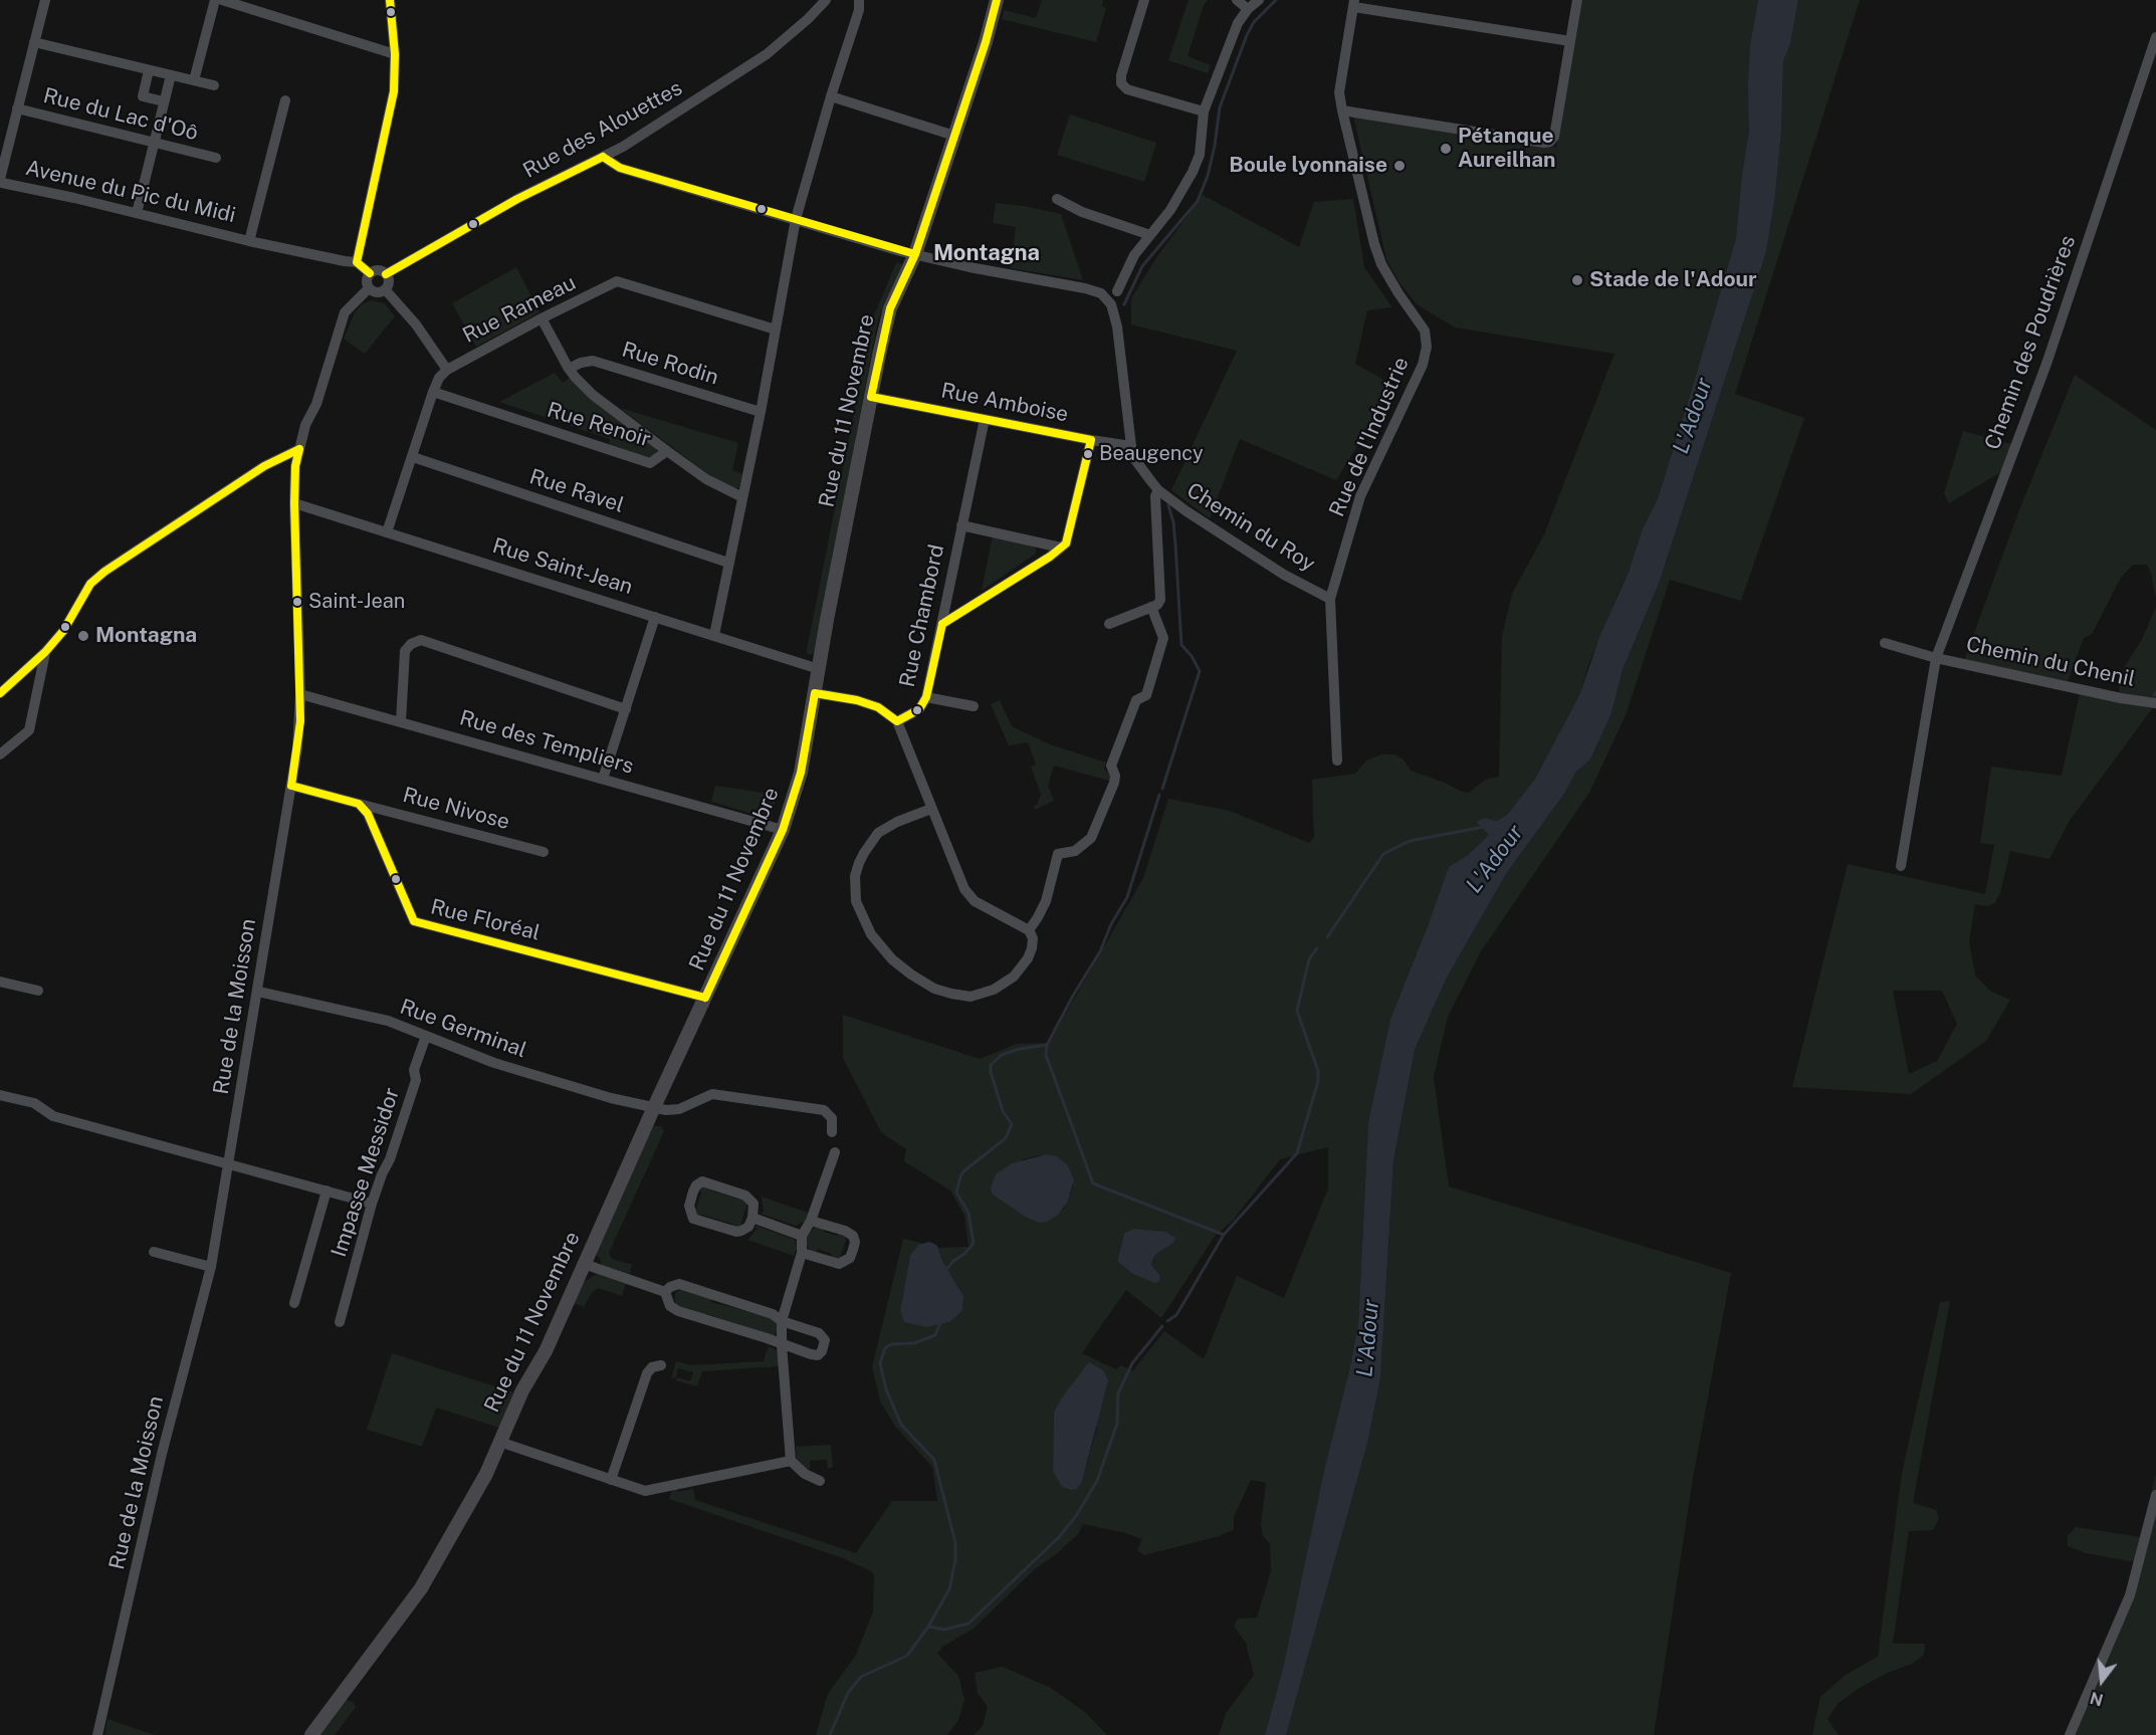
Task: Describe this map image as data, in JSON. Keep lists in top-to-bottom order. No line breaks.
{"streets":{"street":["Rue du Lac d'Oô","Rue des Alouettes","Avenue du Pic du Midi","Rue Rameau","Chemin des Poudrières","Rue Rodin","Rue Amboise","Rue du 11 Novembre","Rue Renoir","Rue de l'Industrie","Rue Ravel","Chemin du Roy","Rue Saint-Jean","Rue Chambord","Chemin du Chenil","Rue des Templiers","Rue Nivose","Rue Floréal","Rue de la Moisson","Rue Germinal","Impasse Messidor"]},"crossings":[["Rue du Lac d'Oô","Avenue du Pic du Midi"],["Rue des Alouettes","Chemin du Roy"],["Rue des Alouettes","Rue de la Moisson"],["Rue Rameau","Rue Renoir"],["Rue Rameau","Rue Ravel"],["Rue Rameau","Rue Saint-Jean"],["Chemin des Poudrières","Chemin du Chenil"],["Rue Amboise","Rue du 11 Novembre"],["Rue Amboise","Chemin du Roy"],["Rue Amboise","Rue Chambord"],["Rue du 11 Novembre","Chemin du Roy"],["Rue du 11 Novembre","Rue Saint-Jean"],["Rue du 11 Novembre","Rue Chambord"],["Rue du 11 Novembre","Rue des Templiers"],["Rue du 11 Novembre","Rue Floréal"],["Rue du 11 Novembre","Rue Germinal"],["Rue de l'Industrie","Chemin du Roy"],["Rue Saint-Jean","Rue de la Moisson"],["Rue des Templiers","Rue de la Moisson"],["Rue Nivose","Rue Floréal"],["Rue de la Moisson","Rue Germinal"],["Rue Germinal","Impasse Messidor"]],"districts":["Montagna"],"water":["L'Adour"],"places":["Pétanque Aureilhan","Boule lyonnaise","Stade de l'Adour","Beaugency","Saint-Jean","Montagna"],"north":"bottom"}
